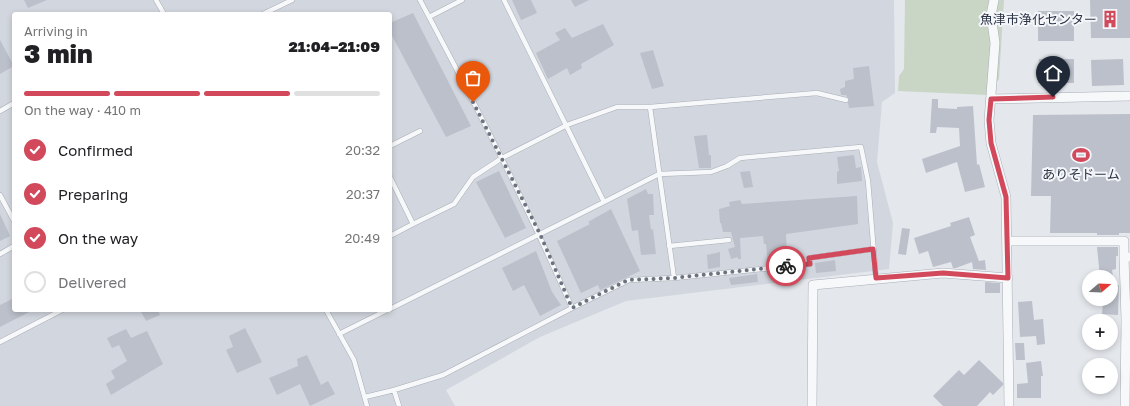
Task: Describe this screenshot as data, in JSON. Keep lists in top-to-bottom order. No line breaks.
{"places":{"building":["魚津市浄化センター"],"sports":["ありそドーム"]},"north":"right","page":{"heading":["3 min","Arriving in","21:04–21:09"],"bar":"On the way · 410 m","list":[["Confirmed","20:32"],["Preparing","20:37"],["On the way","20:49"],"Delivered"],"map_buttons":["+","−"]}}
